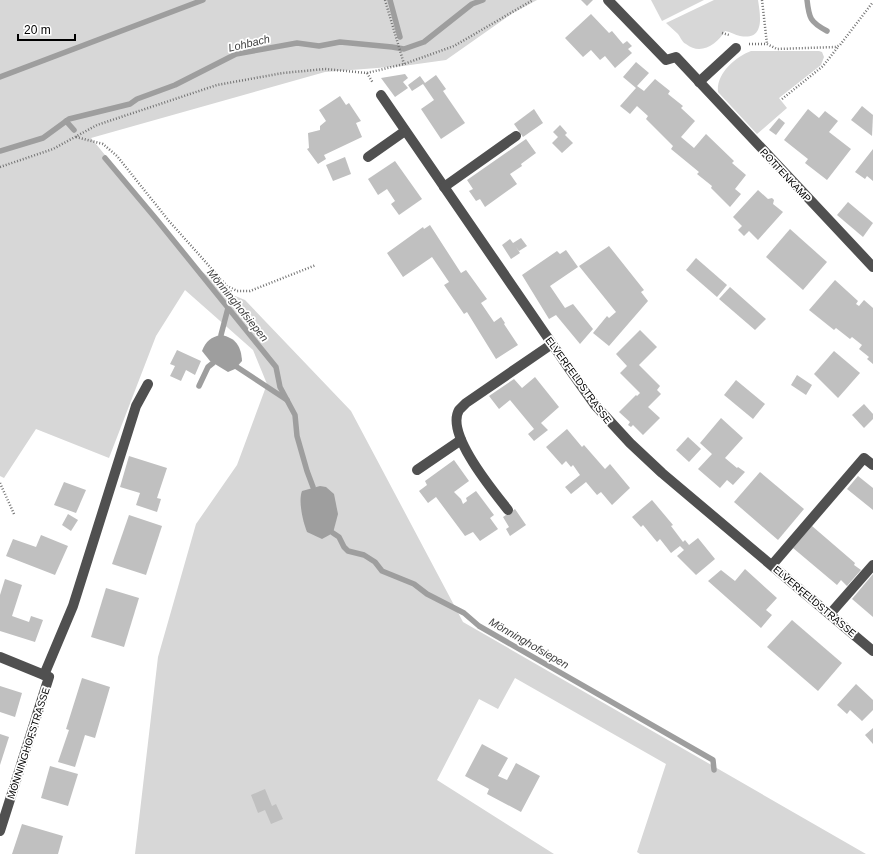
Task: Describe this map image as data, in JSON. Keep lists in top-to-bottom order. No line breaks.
{"streets":{"street":["POTTENKAMP","ELVERFELDSTRASSE","MÖNNINGHOFSTRASSE"]},"water":["Lohbach","Mönninghofsiepen"],"scale_bar":"20 m"}
